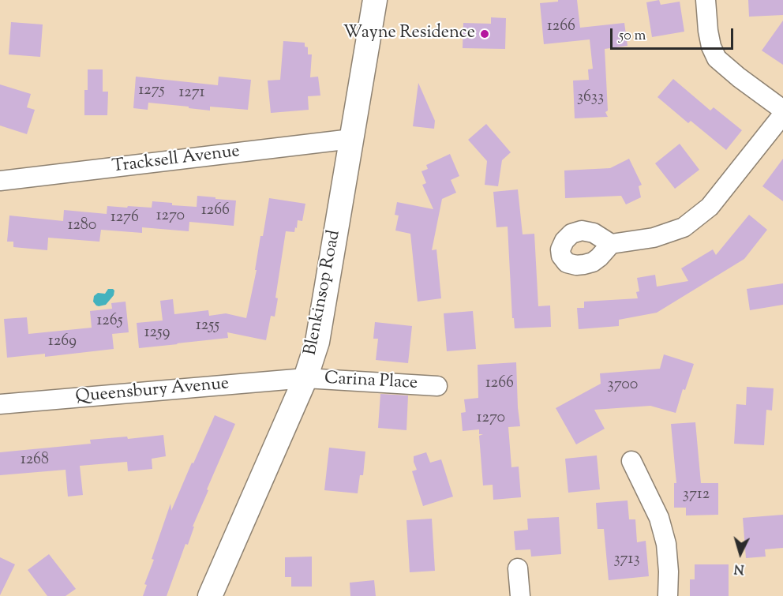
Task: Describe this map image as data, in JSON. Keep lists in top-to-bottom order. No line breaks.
{"streets":{"street":["Tracksell Avenue","Blenkinsop Road","Carina Place","Queensbury Avenue"]},"crossings":[["Tracksell Avenue","Blenkinsop Road"],["Blenkinsop Road","Carina Place"],["Blenkinsop Road","Queensbury Avenue"],["Carina Place","Queensbury Avenue"]],"places":["Wayne Residence"],"house_numbers":["1266","1275","1271","3633","1266","1270","1276","1280","1265","1255","1259","1269","1266","3700","1270","1268","3712","3713"],"scale_bar":"50 m","north":"bottom"}
